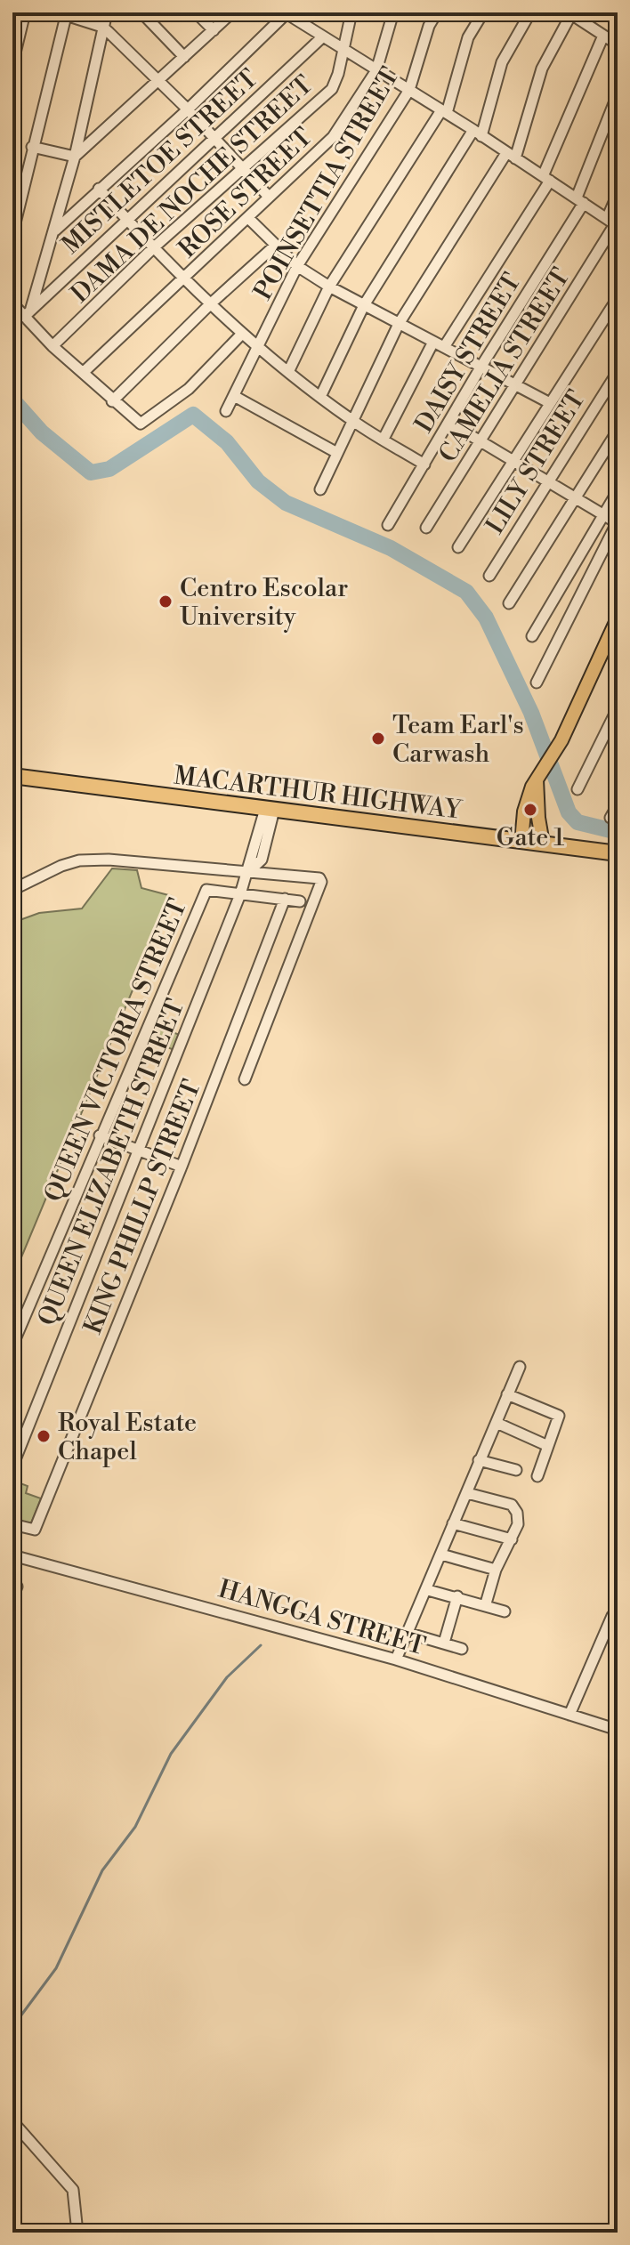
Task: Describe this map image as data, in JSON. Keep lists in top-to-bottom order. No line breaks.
{"streets":{"highway":["MACARTHUR HIGHWAY"],"street":["MISTLETOE STREET","POINSETTIA STREET","DAMA DE NOCHE STREET","ROSE STREET","DAISY STREET","CAMELIA STREET","LILY STREET","QUEEN VICTORIA STREET","QUEEN ELIZABETH STREET","KING PHILLP STREET","HANGGA STREET"]},"crossings":[["MACARTHUR HIGHWAY","QUEEN ELIZABETH STREET"],["QUEEN VICTORIA STREET","QUEEN ELIZABETH STREET"]],"places":["Centro Escolar University","Team Earl's Carwash","Gate 1","Royal Estate Chapel"]}
